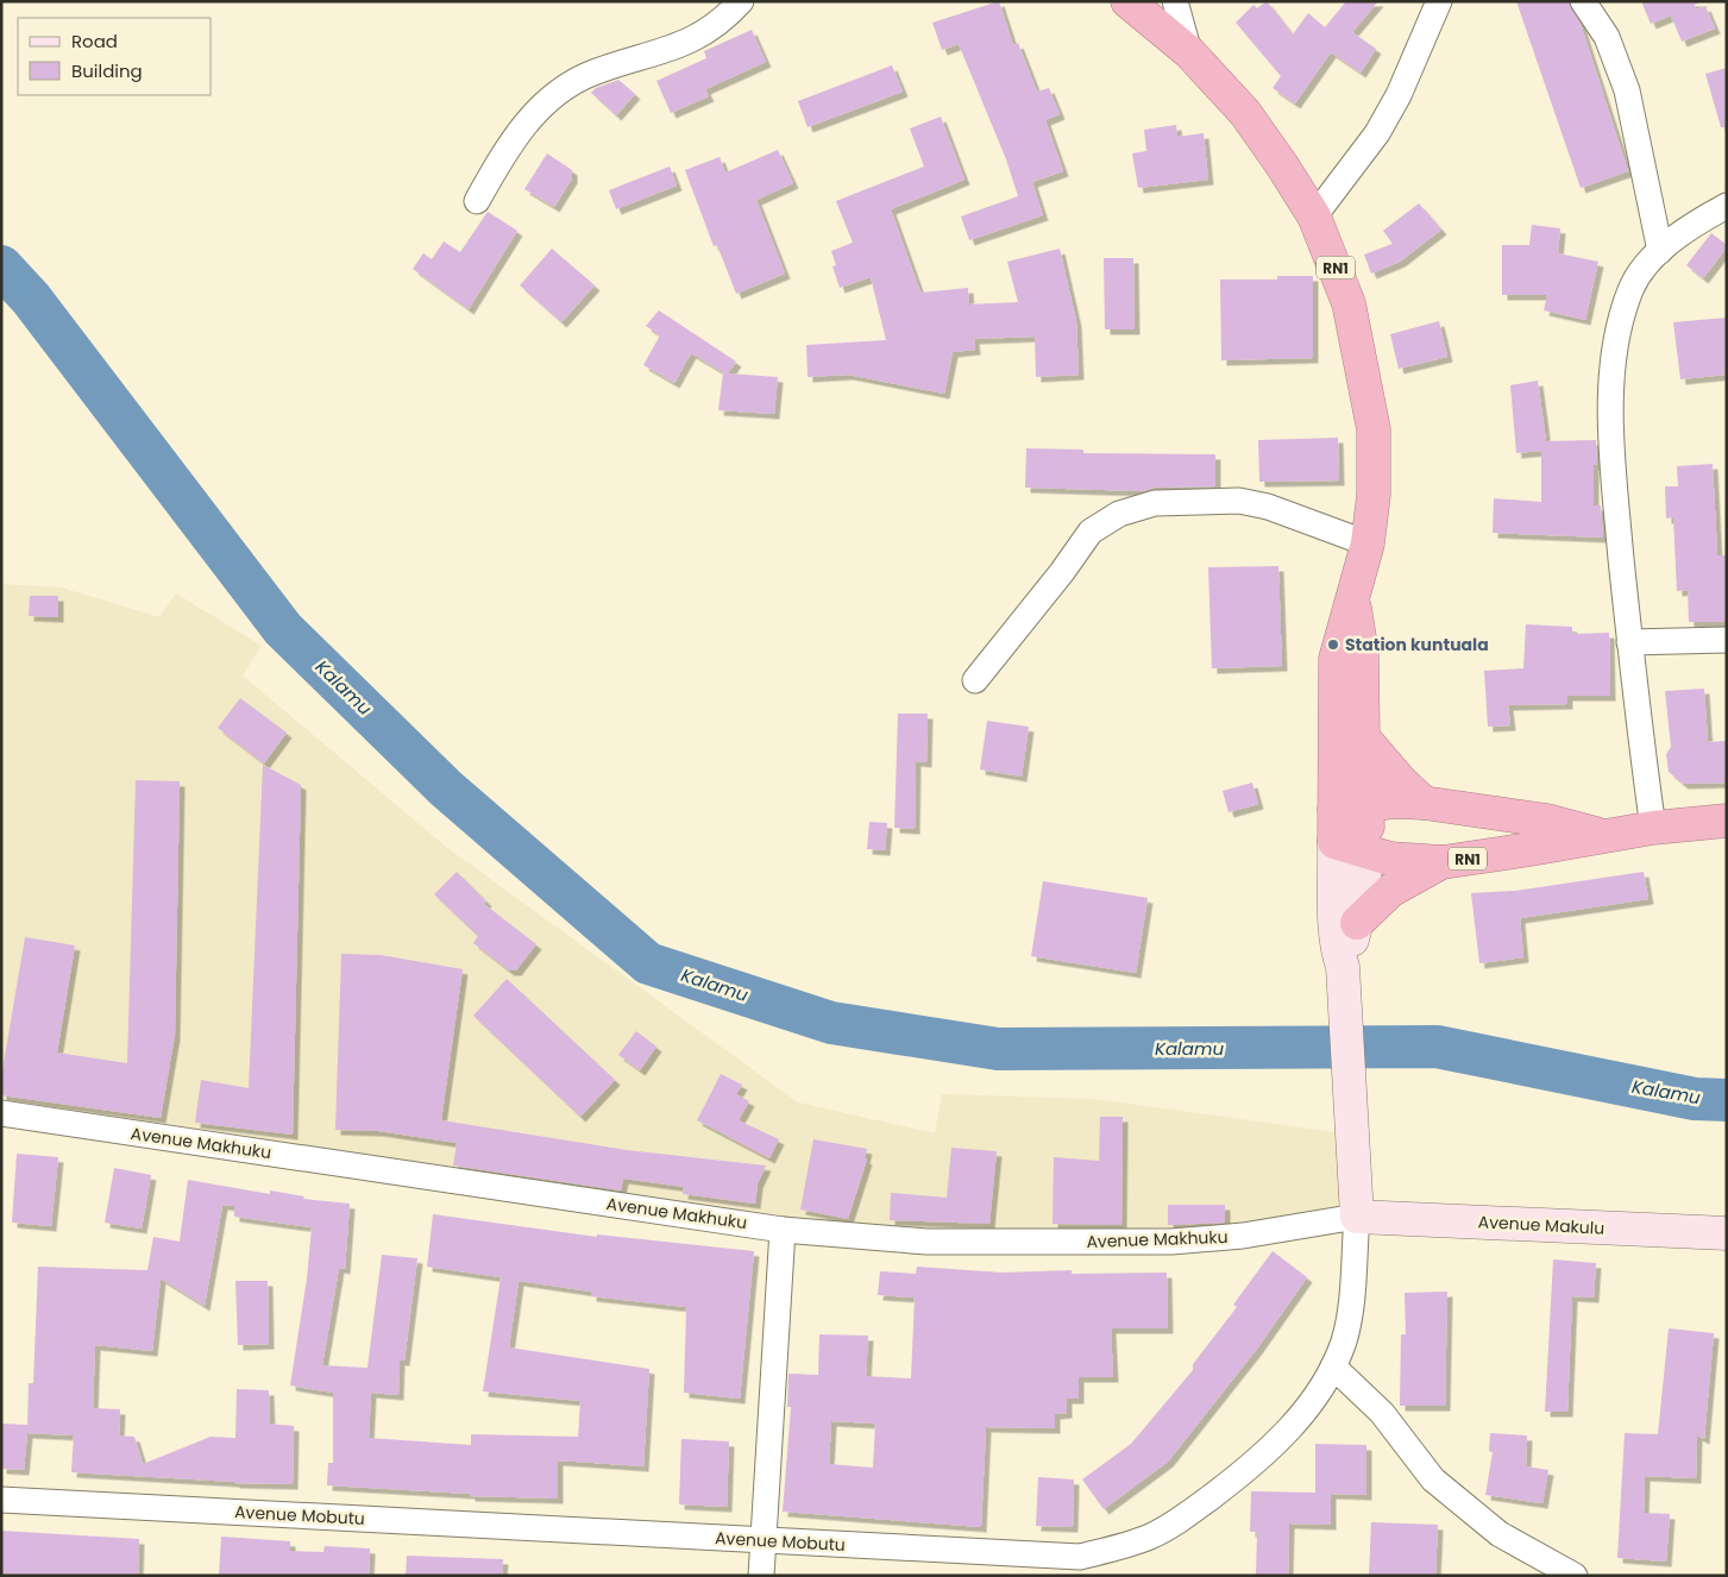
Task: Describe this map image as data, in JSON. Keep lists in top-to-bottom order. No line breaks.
{"streets":{"highway":["RN1"],"main road":["Avenue Makulu"],"street":["Avenue Makhuku","Avenue Mobutu"]},"crossings":[["Avenue Makhuku","Avenue Makulu"],["Avenue Makhuku","Avenue Mobutu"],["Avenue Makulu","Avenue Mobutu"]],"water":["Kalamu"],"places":["Station kuntuala"],"legend":["Road","Building"]}
